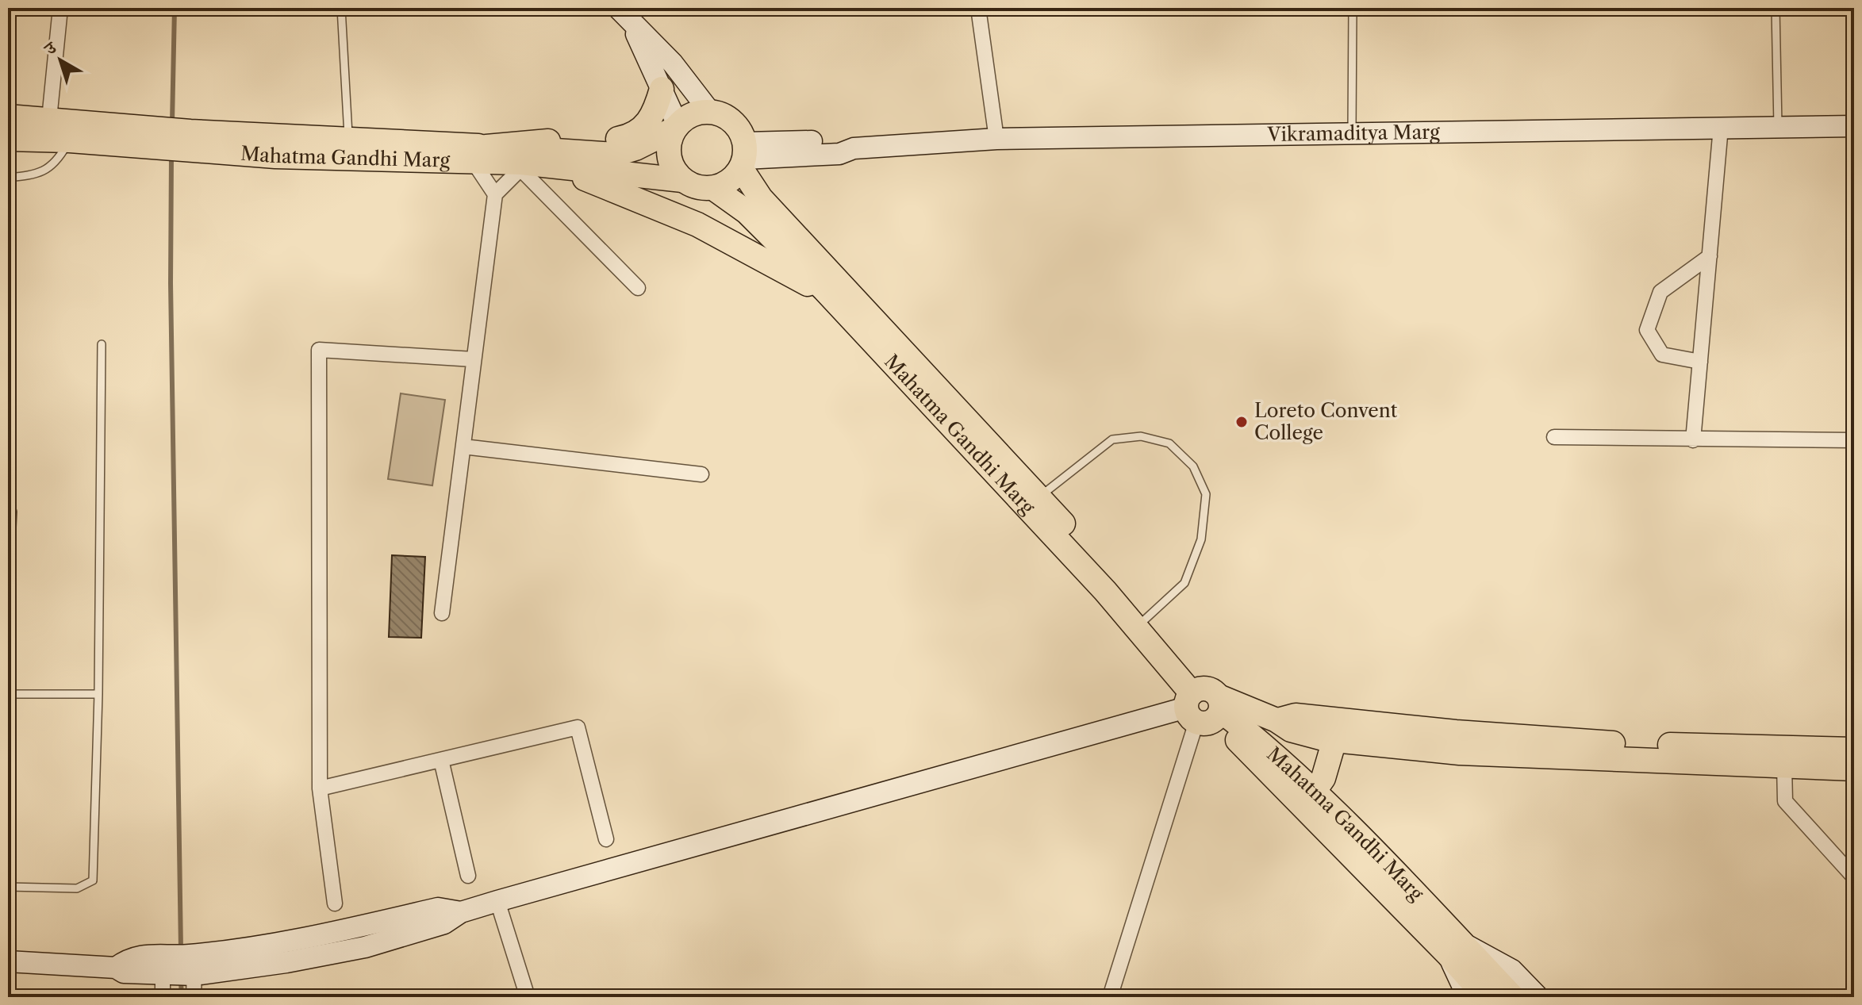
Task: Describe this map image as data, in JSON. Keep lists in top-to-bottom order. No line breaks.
{"streets":{"main road":["Vikramaditya Marg","Mahatma Gandhi Marg"]},"crossings":[["Vikramaditya Marg","Mahatma Gandhi Marg"]],"places":["Loreto Convent College"],"north":"top left"}
